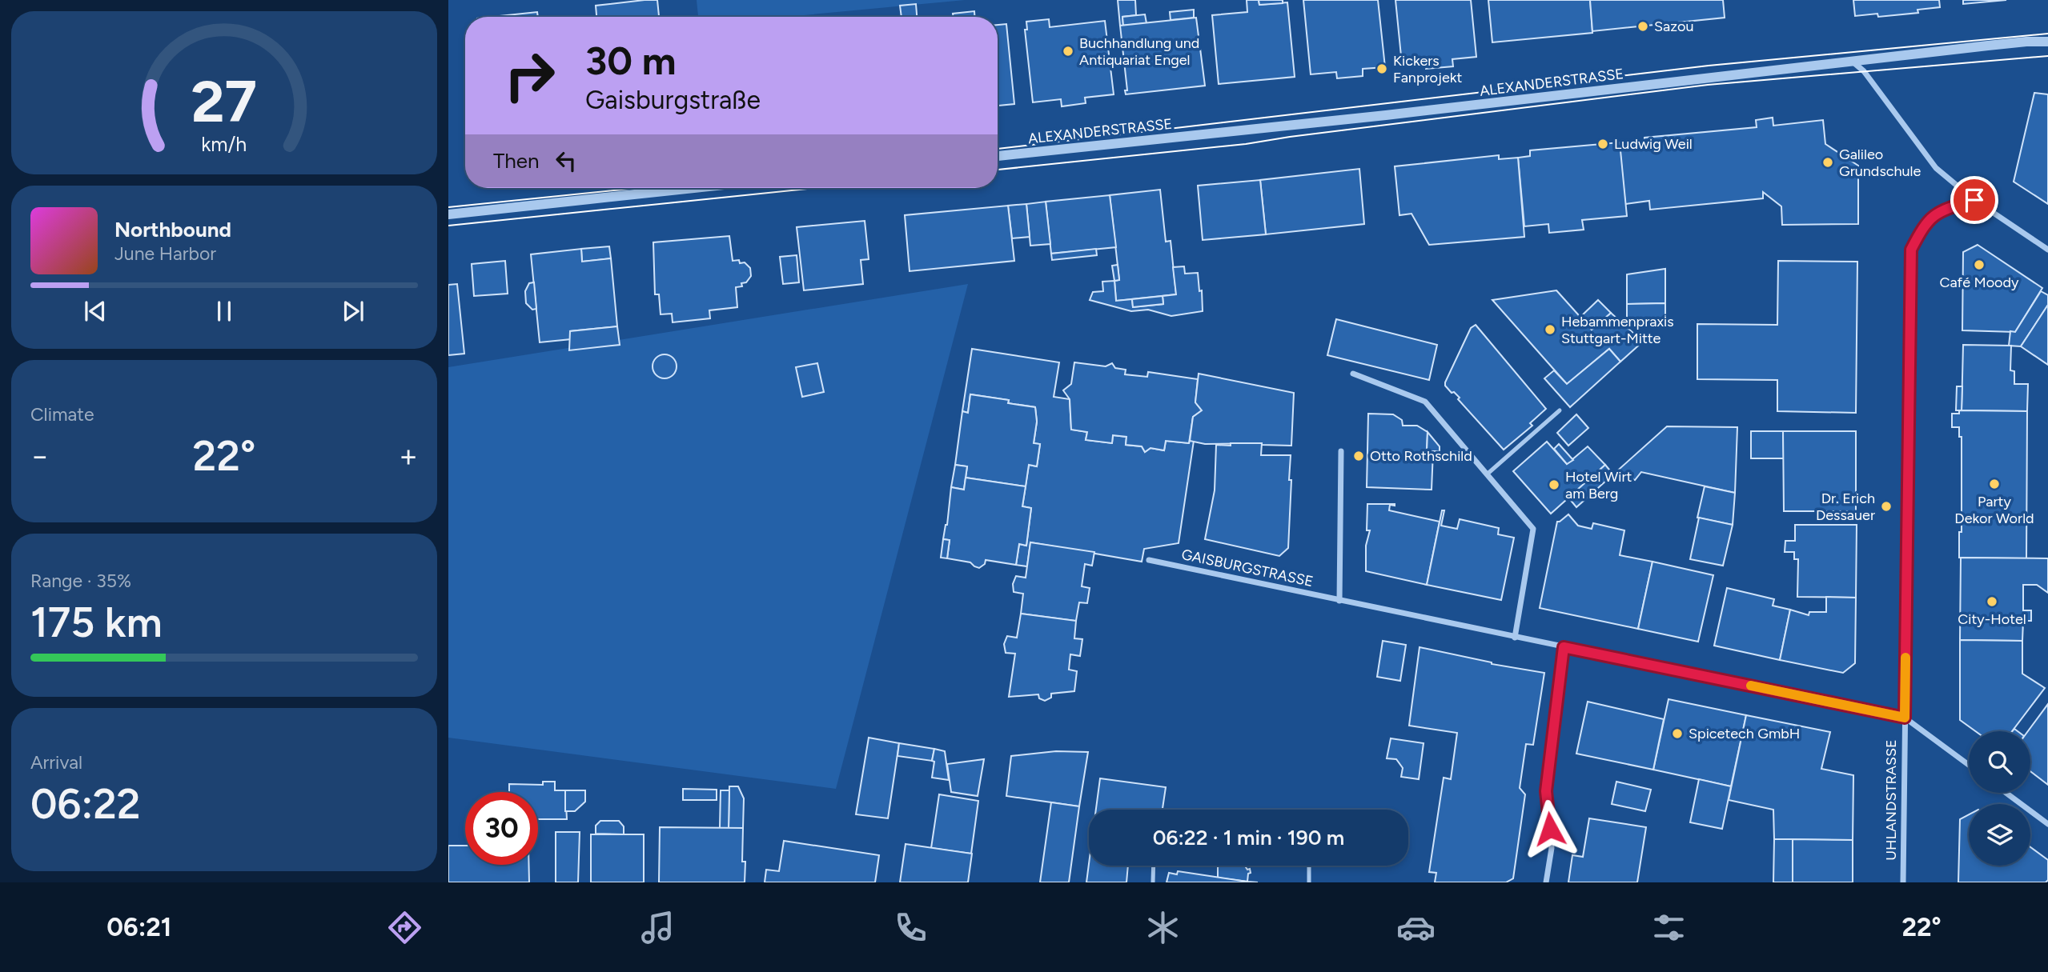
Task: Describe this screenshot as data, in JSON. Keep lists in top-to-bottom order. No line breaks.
{"streets":{"street":["ALEXANDERSTRASSE","GAISBURGSTRASSE","UHLANDSTRASSE"]},"crossings":[["GAISBURGSTRASSE","UHLANDSTRASSE"]],"places":["Sazou","Buchhandlung und Antiquariat Engel","Kickers Fanprojekt","Ludwig Weil","Galileo Grundschule","Café Moody","Hebammenpraxis Stuttgart-Mitte","Otto Rothschild","Party Dekor World","Hotel Wirt am Berg","Dr. Erich Dessauer","City-Hotel","Spicetech GmbH"],"page":{"turn":["30 m","Gaisburgstraße"],"then":"Then","song":["Northbound","June Harbor"],"tile":["Climate",["Range · 35%","175 km"],["Arrival","06:22"]],"heat":["−","22°","+"],"limit":"30","trip":"06:22 · 1 min · 190 m","tabs":["06:21","22°"],"gauge":["27","km/h"]}}
